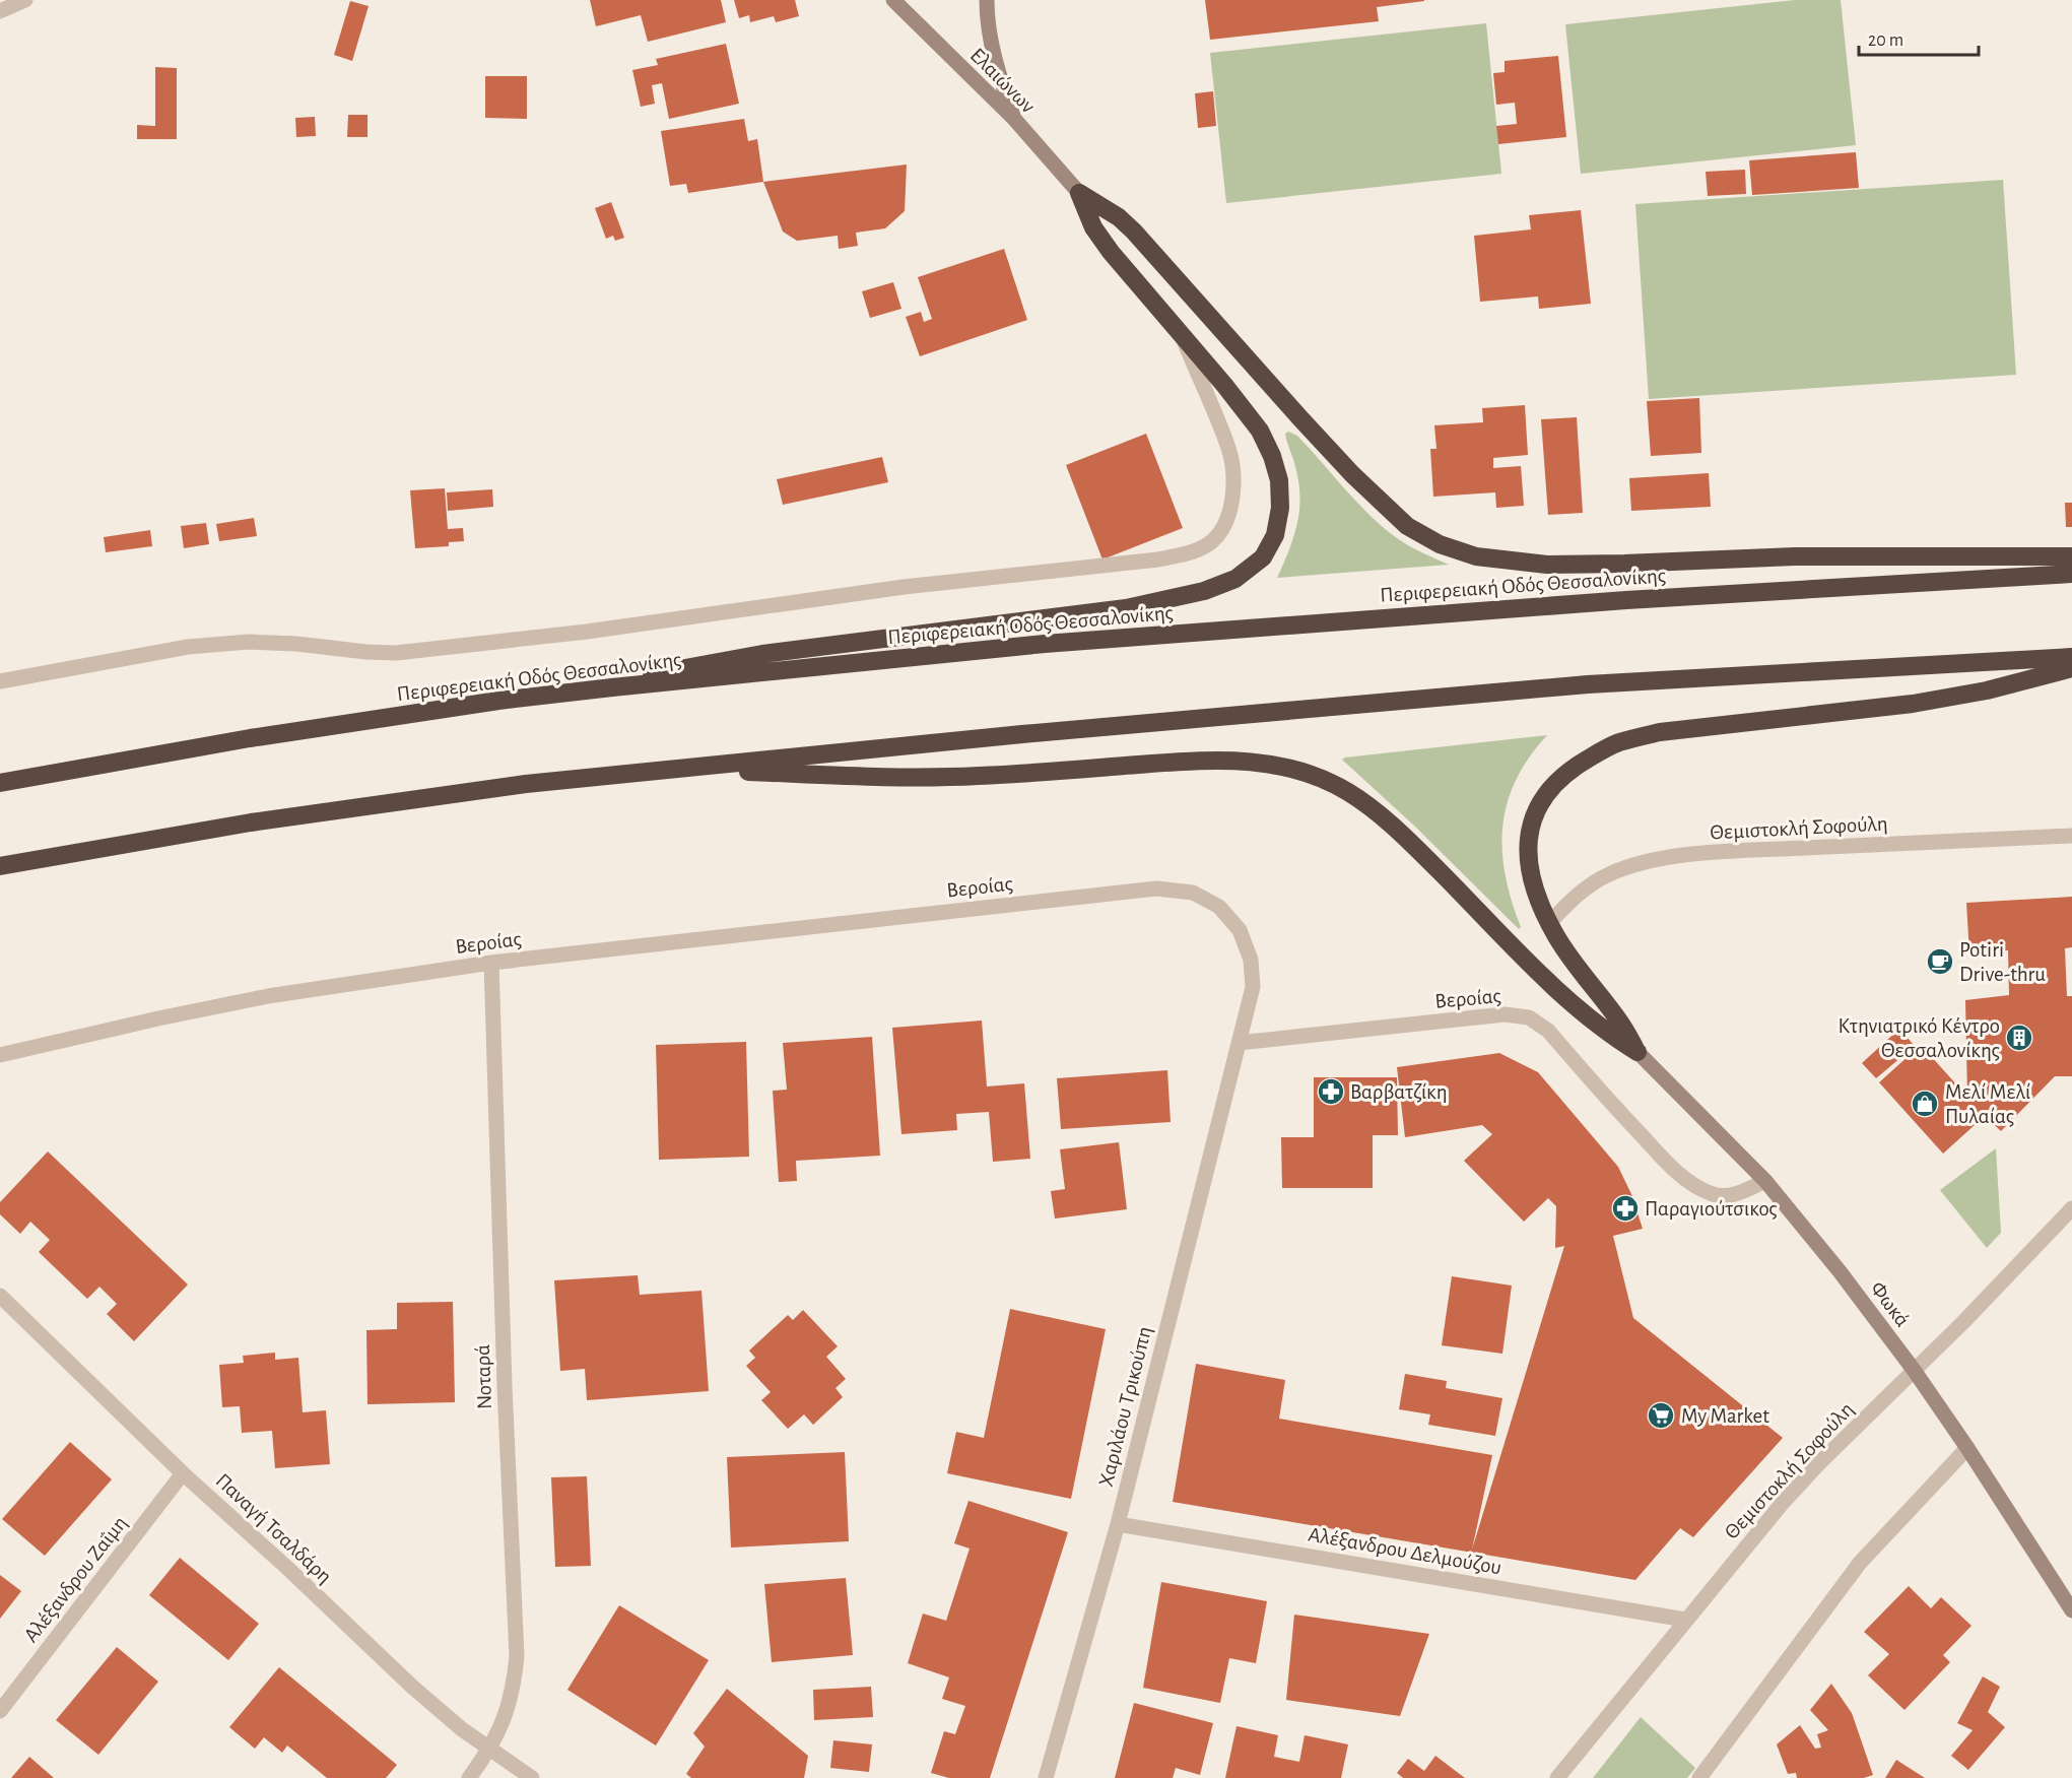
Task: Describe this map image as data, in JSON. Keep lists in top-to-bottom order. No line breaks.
{"streets":{"highway":["Περιφερειακή Οδός Θεσσαλονίκης"],"main road":["Ελαιώνων","Φωκά"],"street":["Θεμιστοκλή Σοφούλη","Βεροίας","Νοταρά","Χαριλάου Τρικούπη","Παναγή Τσαλδάρη","Αλέξανδρου Δελμούζου","Αλέξανδρου Ζαΐμη"]},"crossings":[["Θεμιστοκλή Σοφούλη","Φωκά"],["Θεμιστοκλή Σοφούλη","Αλέξανδρου Δελμούζου"],["Βεροίας","Φωκά"],["Βεροίας","Νοταρά"],["Βεροίας","Χαριλάου Τρικούπη"],["Νοταρά","Παναγή Τσαλδάρη"],["Χαριλάου Τρικούπη","Αλέξανδρου Δελμούζου"],["Παναγή Τσαλδάρη","Αλέξανδρου Ζαΐμη"]],"places":{"cafe":["Potiri Drive-thru"],"building":["Κτηνιατρικό Κέντρο Θεσσαλονίκης"],"pharmacy":["Βαρβατζίκη","Παραγιούτσικος"],"shop":["Μελί Μελί Πυλαίας"],"supermarket":["My Market"]},"scale_bar":"20 m"}
